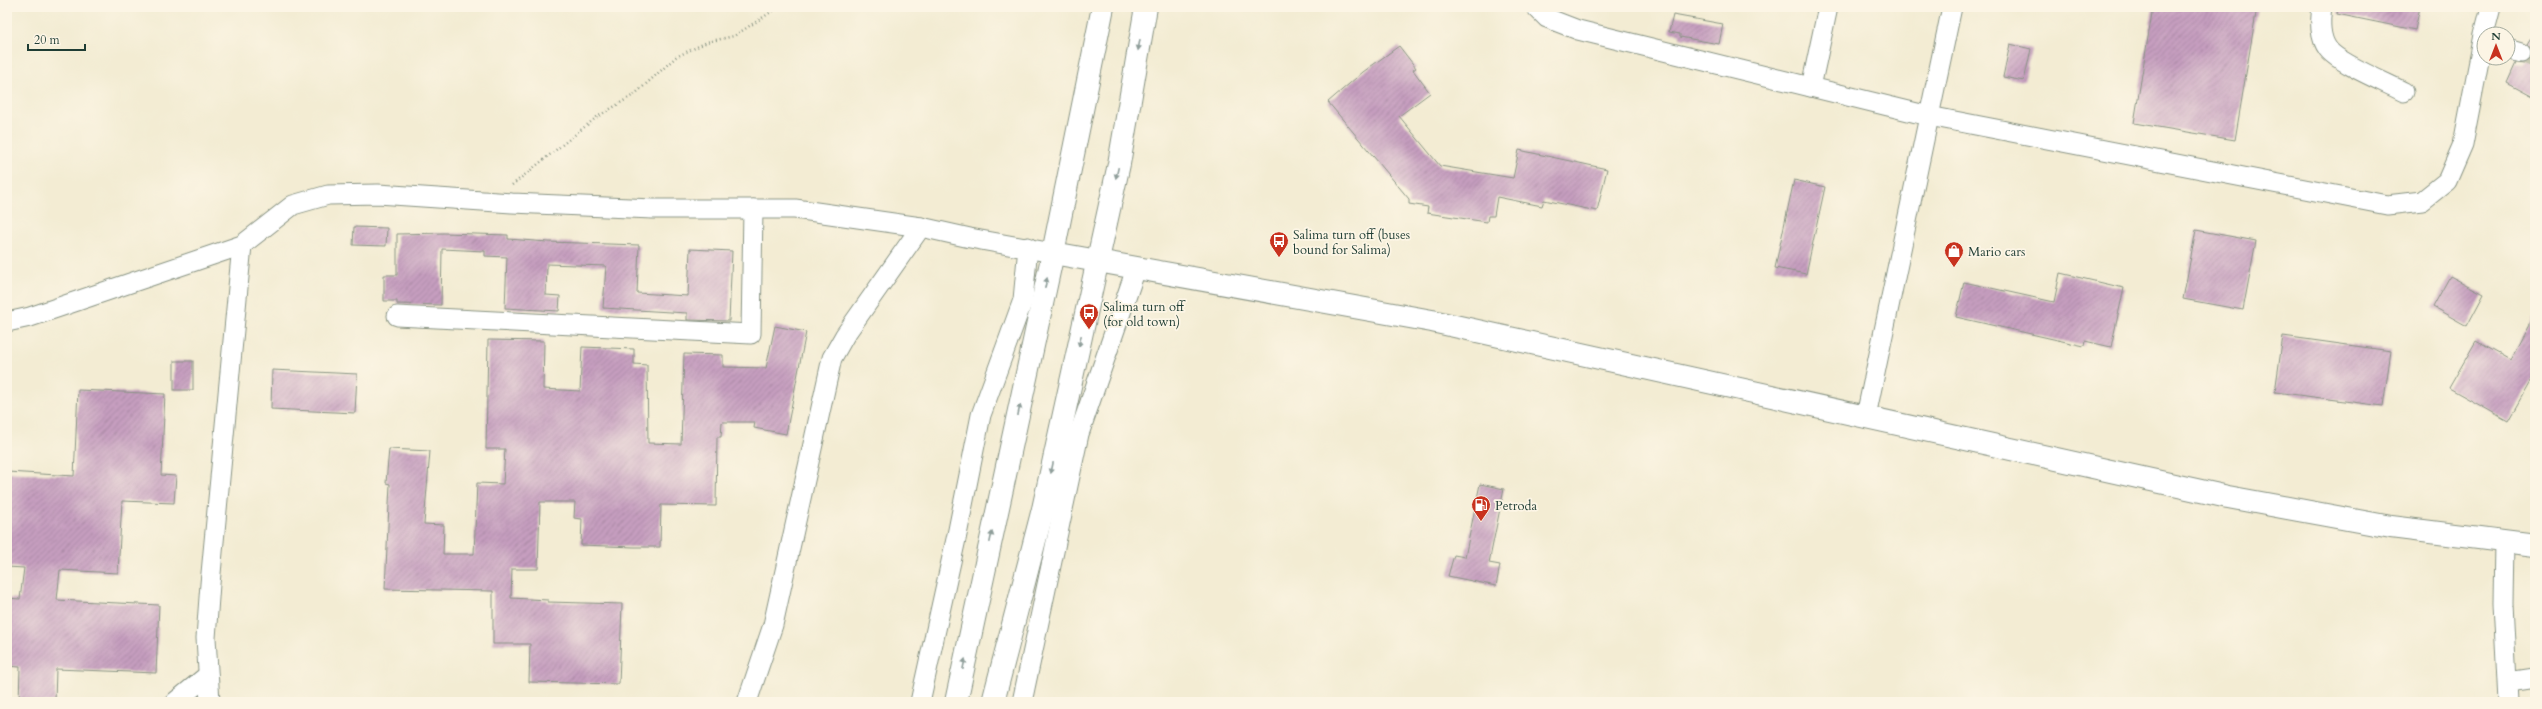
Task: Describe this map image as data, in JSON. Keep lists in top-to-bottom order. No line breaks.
{"places":{"bus stop":["Salima turn off (buses bound for Salima)","Salima turn off (for old town)"],"shop":["Mario cars"],"fuel station":["Petroda"]},"scale_bar":"20 m","north":"top"}
